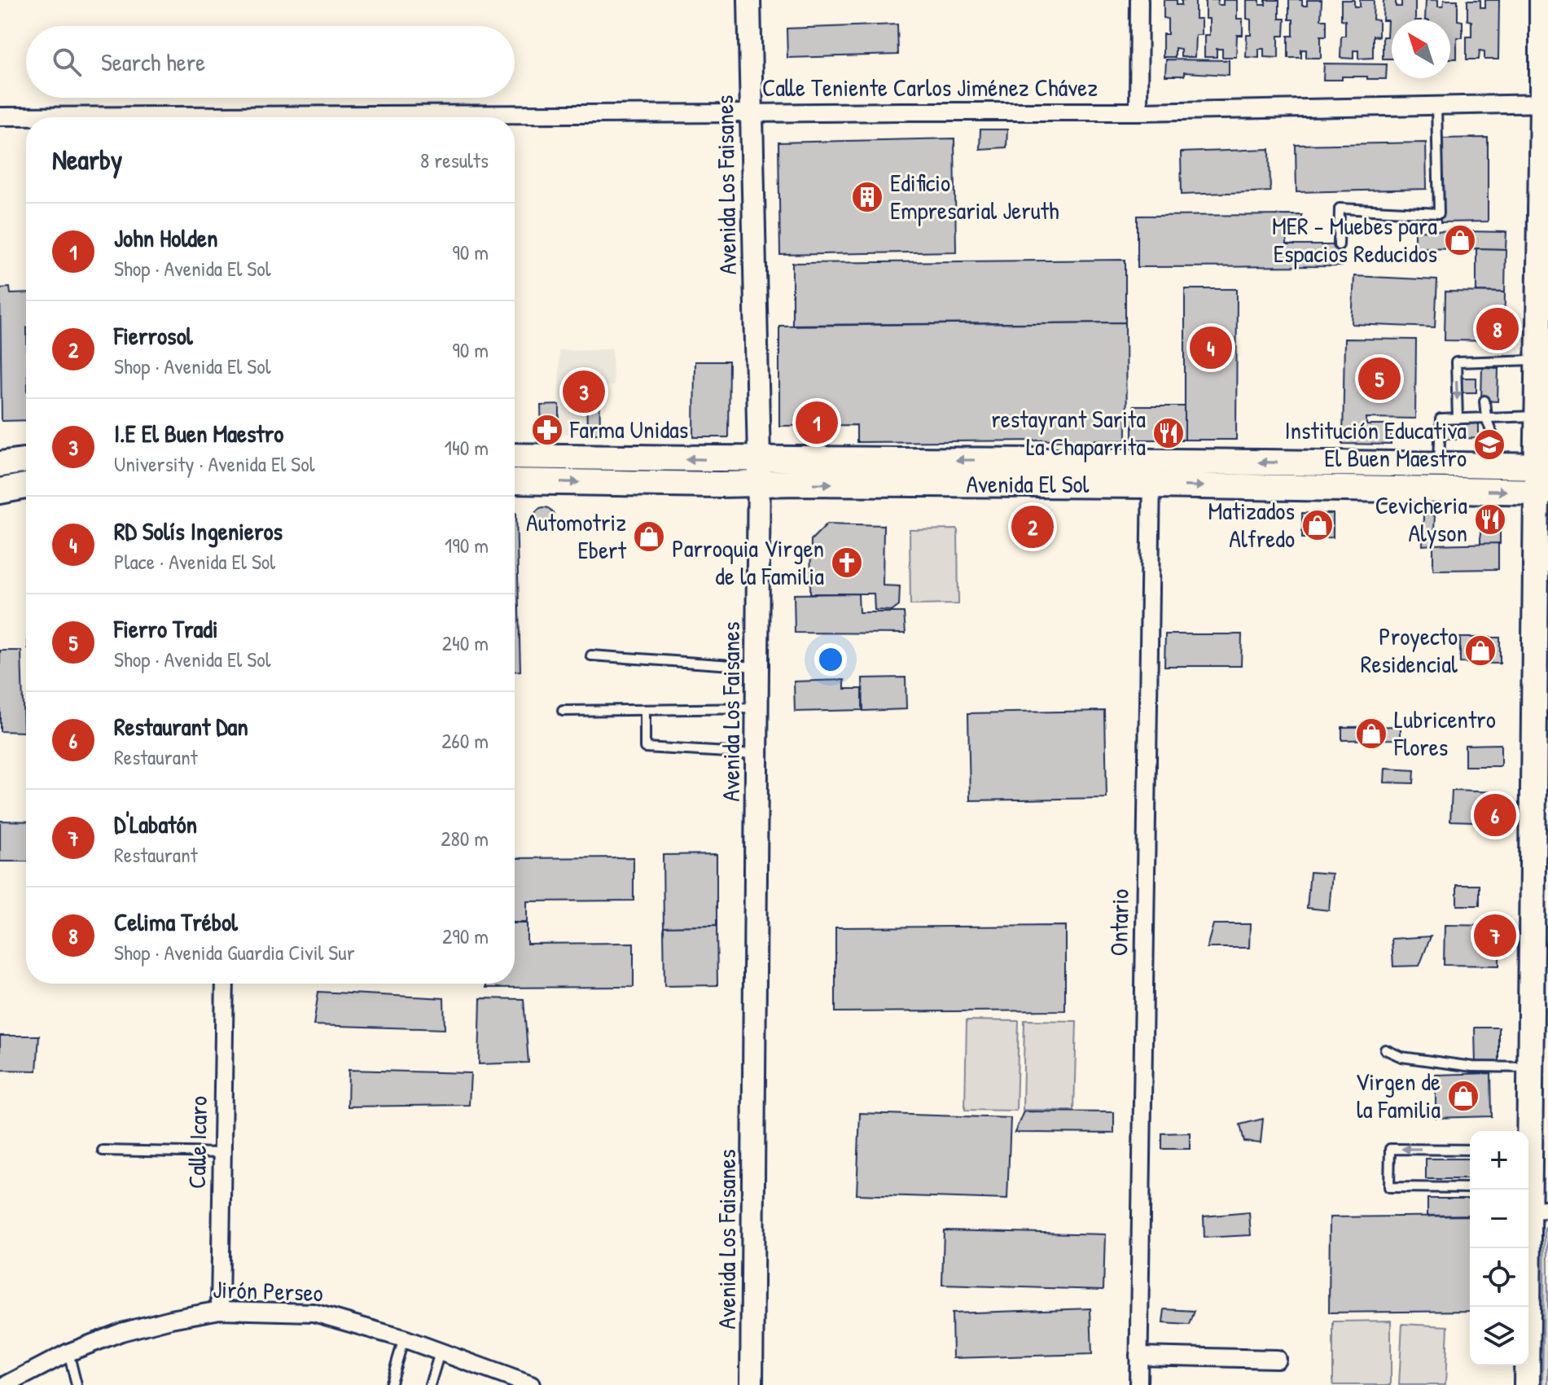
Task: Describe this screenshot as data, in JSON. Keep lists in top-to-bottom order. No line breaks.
{"streets":{"main road":["Avenida El Sol"],"street":["Calle Teniente Carlos Jiménez Chávez","Avenida Los Faisanes","Ontario","Calle Icaro","Jirón Perseo"]},"crossings":[["Calle Teniente Carlos Jiménez Chávez","Avenida Los Faisanes"],["Avenida Los Faisanes","Avenida El Sol"],["Avenida El Sol","Ontario"],["Calle Icaro","Jirón Perseo"]],"places":{"building":["Edificio Empresarial Jeruth"],"shop":["MER - Muebes para Espacios Reducidos","Matizados Alfredo","Automotriz Ebert","Proyecto Residencial","Lubricentro Flores","Virgen de la Familia"],"pharmacy":["Farma Unidas"],"restaurant":["restayrant Sarita La Chaparrita","Cevicheria Alyson"],"school or university":["Institución Educativa El Buen Maestro"],"church":["Parroquia Virgen de la Familia"]},"north":"top left","page":{"search":"Search here","heading":["Nearby","8 results"],"list":[{"mark":"1","name":"John Holden","note":"Shop · Avenida El Sol","value":"90 m"},{"mark":"2","name":"Fierrosol","note":"Shop · Avenida El Sol","value":"90 m"},{"mark":"3","name":"I.E El Buen Maestro","note":"University · Avenida El Sol","value":"140 m"},{"mark":"4","name":"RD Solís Ingenieros","note":"Place · Avenida El Sol","value":"190 m"},{"mark":"5","name":"Fierro Tradi","note":"Shop · Avenida El Sol","value":"240 m"},{"mark":"6","name":"Restaurant Dan","note":"Restaurant","value":"260 m"},{"mark":"7","name":"D'Labatón","note":"Restaurant","value":"280 m"},{"mark":"8","name":"Celima Trébol","note":"Shop · Avenida Guardia Civil Sur","value":"290 m"}],"pins":["8","4","5","3","1","2","6","7"],"map_buttons":["+","−"]}}
